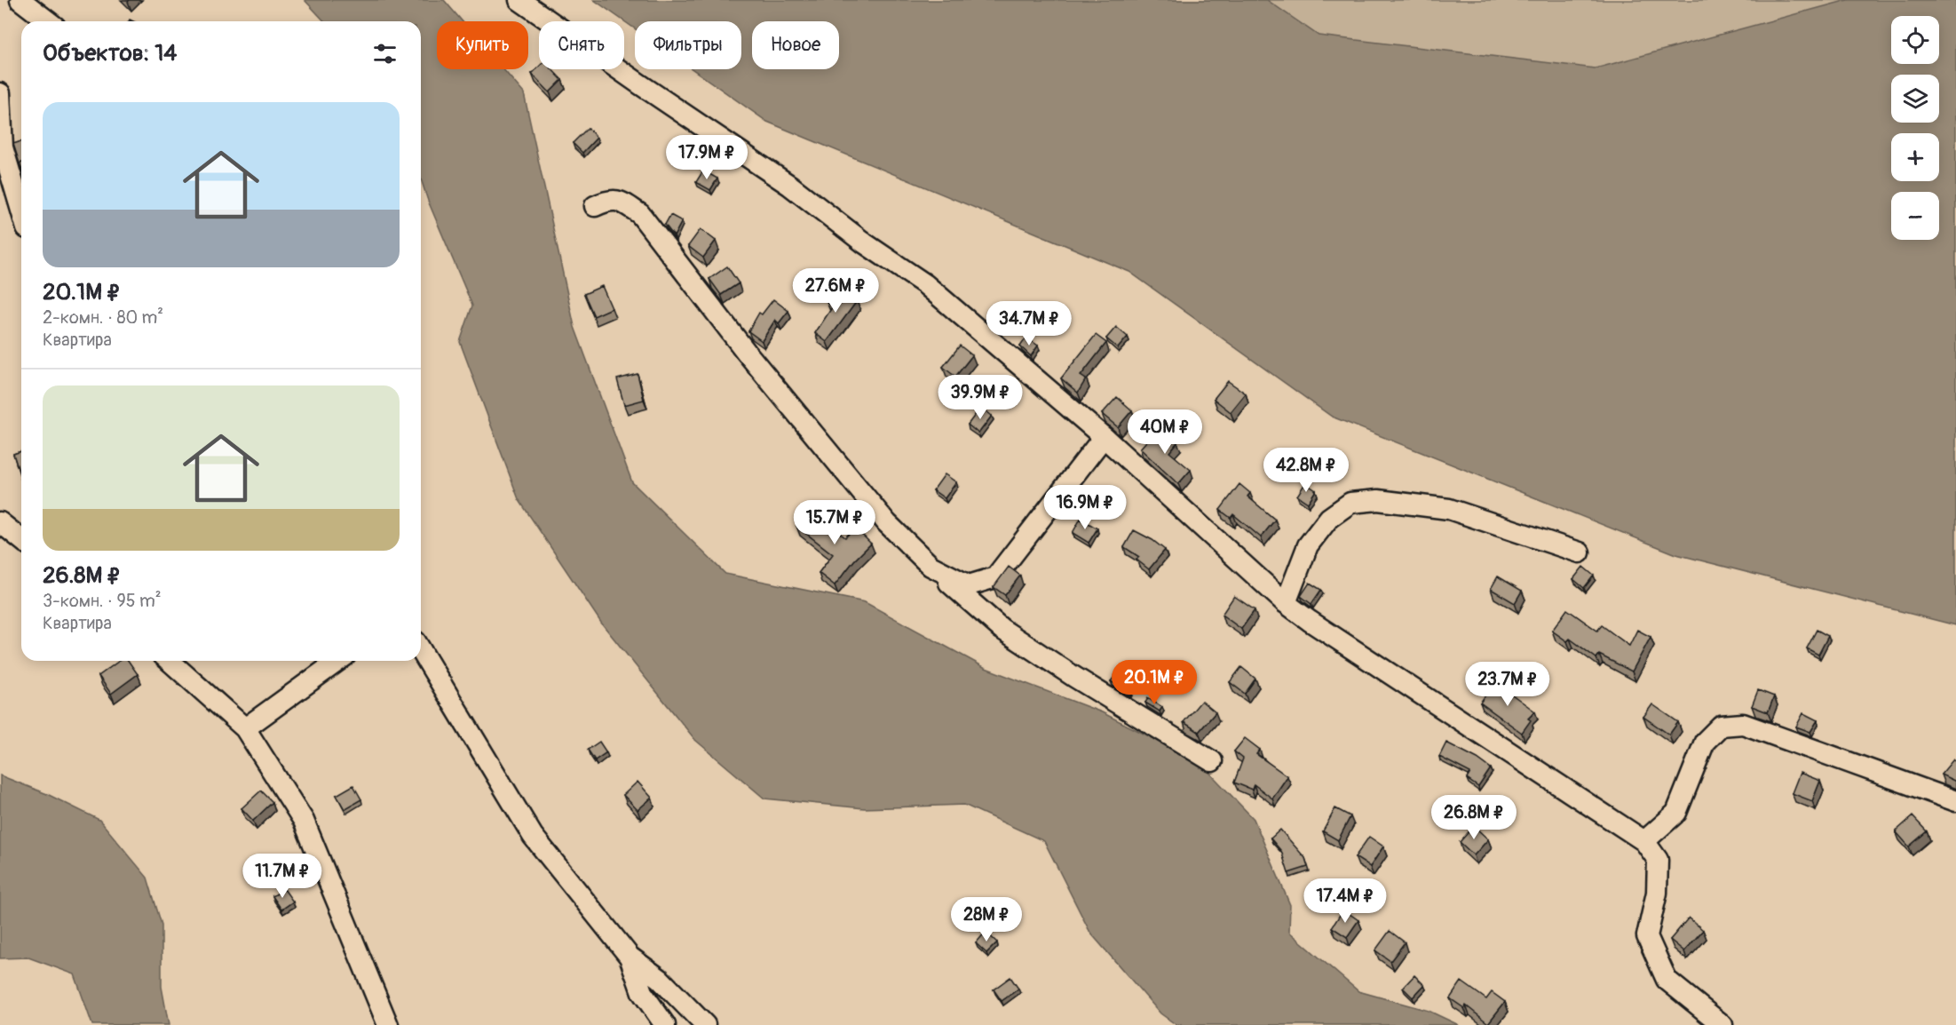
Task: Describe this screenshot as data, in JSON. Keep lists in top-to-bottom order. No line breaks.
{"page":{"map_buttons":["+","−"],"chip":["Купить","Снять","Фильтры","Новое"],"heading":"Объектов: 14","list":[{"name":"20.1M ₽","note":"2-комн. · 80 m² · Квартира"},{"name":"26.8M ₽","note":"3-комн. · 95 m² · Квартира"}],"price":["17.9M ₽","27.6M ₽","34.7M ₽","39.9M ₽","40M ₽","42.8M ₽","16.9M ₽","15.7M ₽","20.1M ₽","23.7M ₽","26.8M ₽","11.7M ₽","17.4M ₽","28M ₽"]}}
